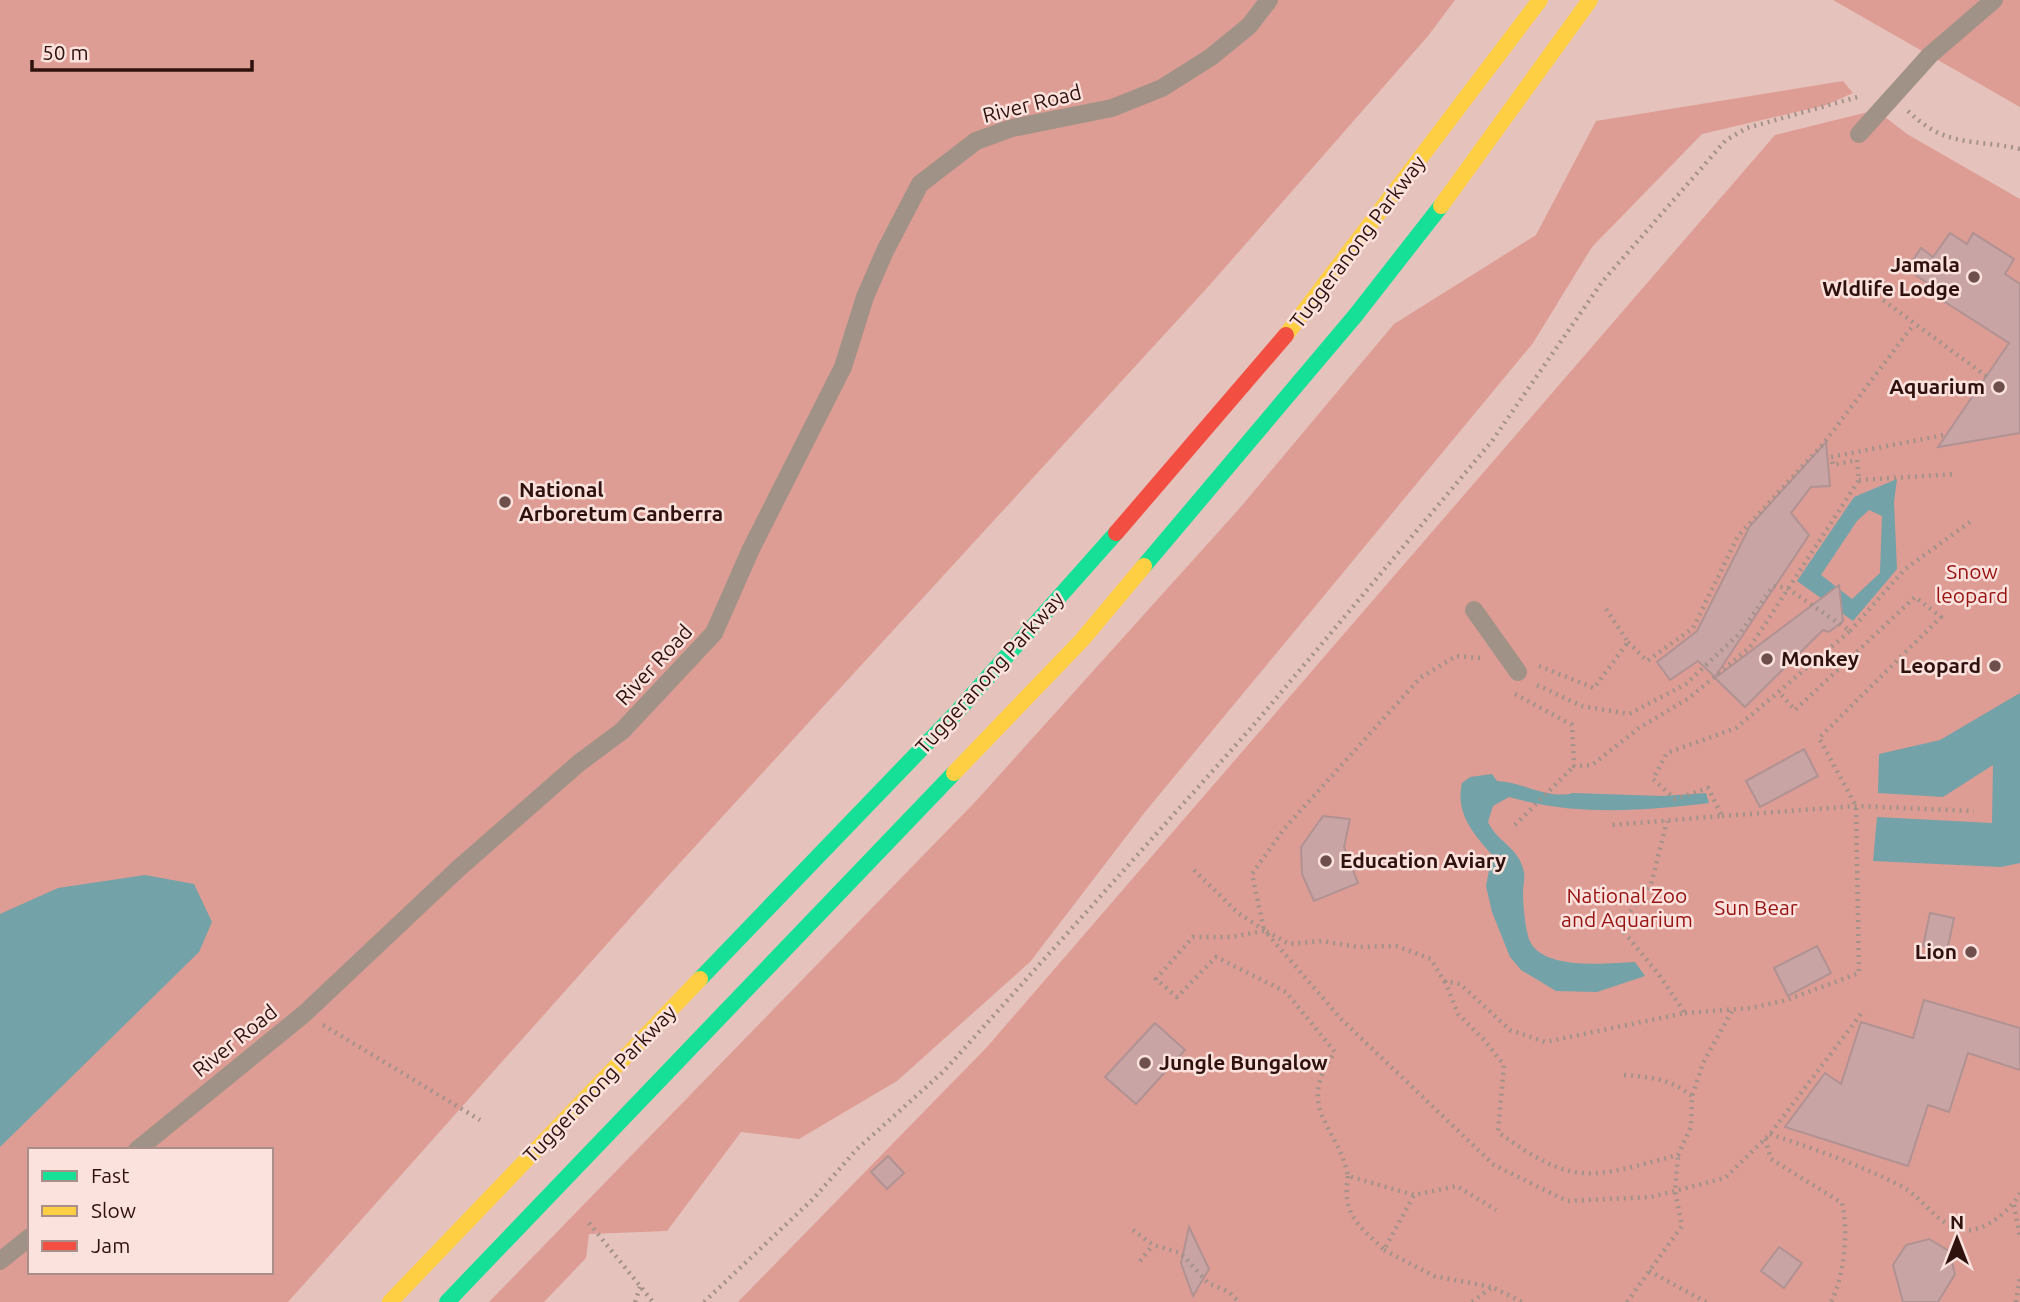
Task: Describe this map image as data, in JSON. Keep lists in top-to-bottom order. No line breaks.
{"streets":{"highway":["Tuggeranong Parkway"],"lane":["River Road"]},"parks":["Snow leopard","National Zoo and Aquarium","Sun Bear"],"places":["Jamala Wldlife Lodge","Aquarium","National Arboretum Canberra","Monkey","Leopard","Education Aviary","Lion","Jungle Bungalow"],"legend":["Fast","Slow","Jam"],"scale_bar":"50 m","north":"top"}
